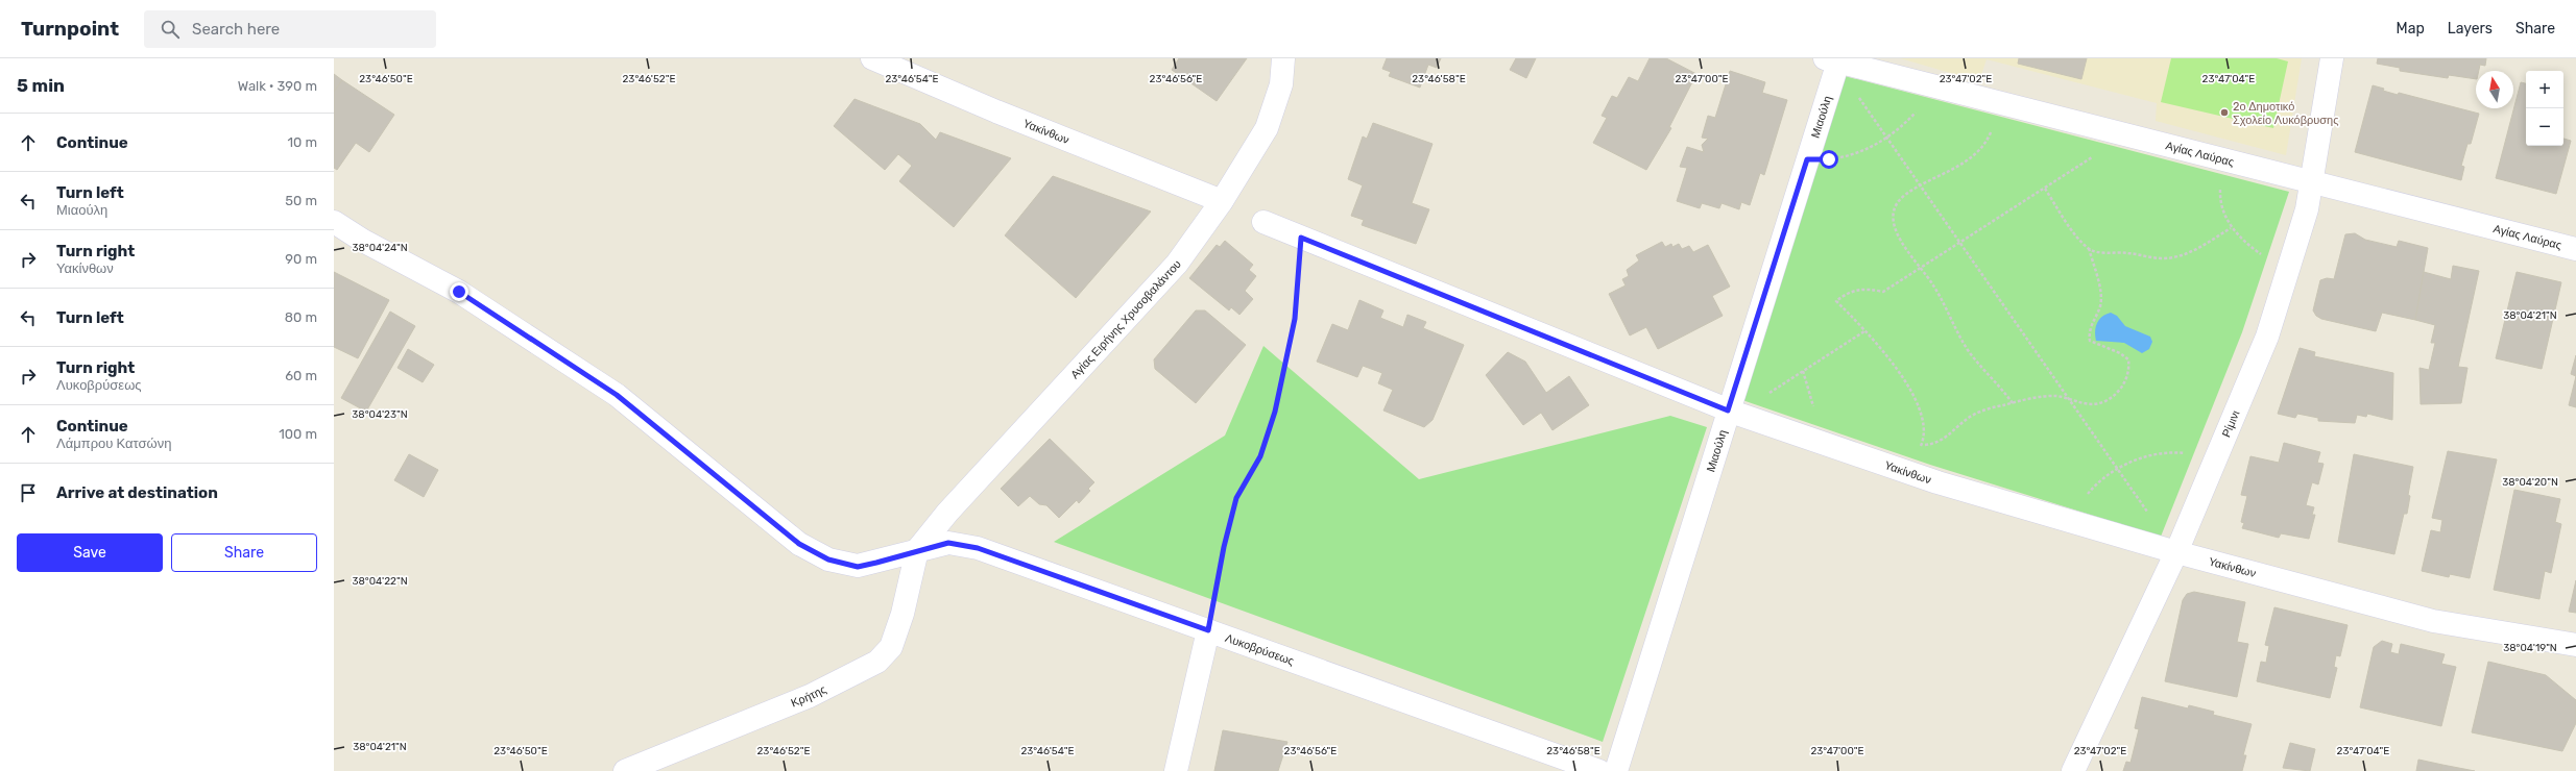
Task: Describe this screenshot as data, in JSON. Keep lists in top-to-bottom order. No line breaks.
{"streets":{"street":["Μιαούλη","Υακίνθων","Αγίας Λαύρας","Αγίας Ειρήνης Χρυσοβαλάντου","Ρίμινι","Λυκοβρύσεως","Κρήτης"]},"crossings":[["Μιαούλη","Υακίνθων"],["Μιαούλη","Αγίας Λαύρας"],["Υακίνθων","Αγίας Ειρήνης Χρυσοβαλάντου"],["Υακίνθων","Ρίμινι"],["Αγίας Λαύρας","Ρίμινι"],["Αγίας Ειρήνης Χρυσοβαλάντου","Λυκοβρύσεως"],["Αγίας Ειρήνης Χρυσοβαλάντου","Κρήτης"],["Λυκοβρύσεως","Κρήτης"]],"places":["2ο Δημοτικό Σχολείο Λυκόβρυσης"],"north":"top","page":{"header":"Turnpoint","search":"Search here","nav":["Map","Layers","Share"],"heading":["5 min","Walk · 390 m"],"map_buttons":["+","−"],"list":[["Continue","10 m"],["Turn left","Μιαούλη","50 m"],["Turn right","Υακίνθων","90 m"],["Turn left","80 m"],["Turn right","Λυκοβρύσεως","60 m"],["Continue","Λάμπρου Κατσώνη","100 m"],"Arrive at destination"],"buttons":["Save","Share"]},"coordinates":["23°46'50\"E","23°46'52\"E","23°46'54\"E","23°46'56\"E","23°46'58\"E","23°47'00\"E","23°47'02\"E","23°47'04\"E","38°04'24\"N","38°04'21\"N","38°04'23\"N","38°04'20\"N","38°04'22\"N","38°04'19\"N"]}
